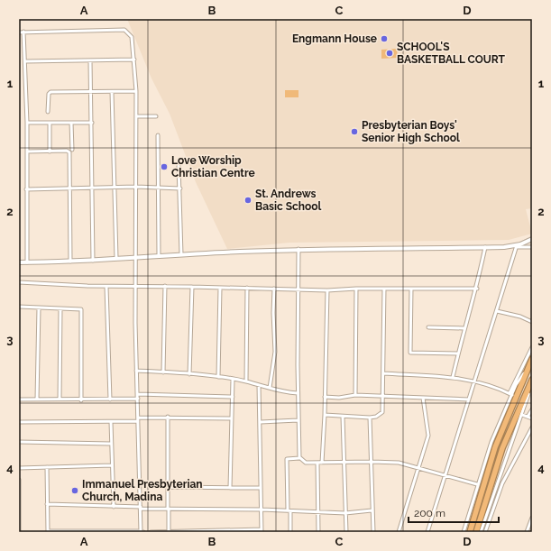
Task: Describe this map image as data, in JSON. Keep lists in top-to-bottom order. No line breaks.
{"places":["Engmann House","SCHOOL'S BASKETBALL COURT","Presbyterian Boys' Senior High School","Love Worship Christian Centre","St. Andrews Basic School","Immanuel Presbyterian Church, Madina"],"scale_bar":"200 m","grid":{"columns":["A","B","C","D"],"rows":["1","2","3","4"]}}
